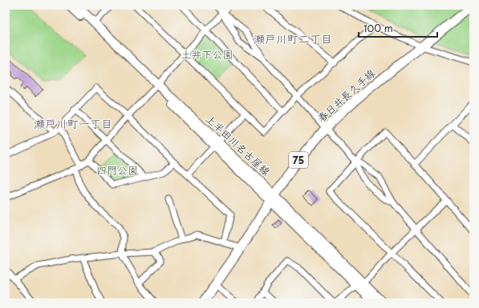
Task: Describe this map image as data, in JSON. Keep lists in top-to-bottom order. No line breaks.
{"streets":{"main road":["春日井長久手線","上半田川名古屋線","75"]},"crossings":[["春日井長久手線","上半田川名古屋線"]],"districts":["瀬戸川町二丁目","瀬戸川町一丁目"],"parks":["土井下公園","四門公園"],"scale_bar":"100 m"}
